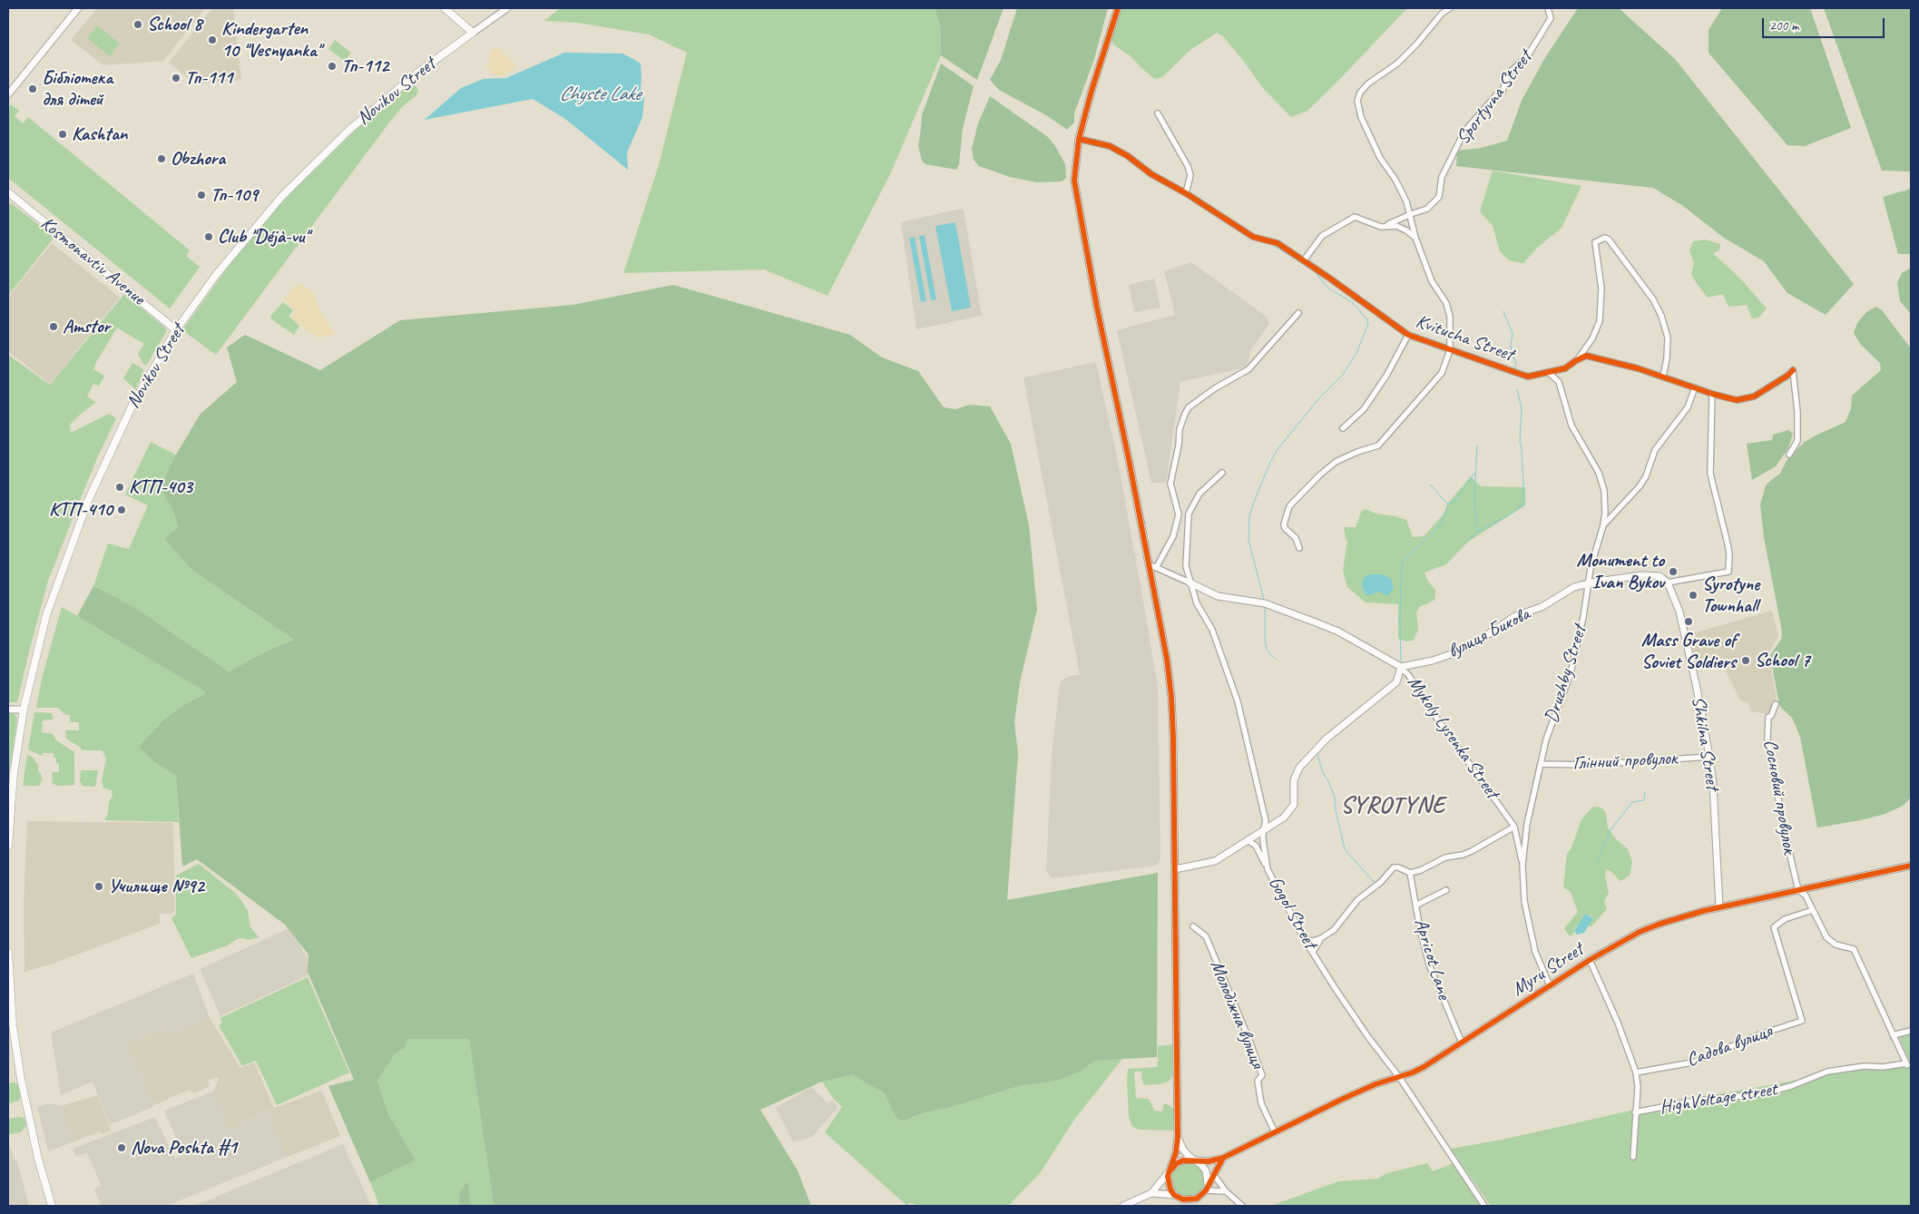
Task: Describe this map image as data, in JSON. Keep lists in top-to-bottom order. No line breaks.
{"streets":{"main road":["Novikov Street","Kosmonavtiv Avenue"],"street":["Sportyvna Street","Kvitucha Street","вулиця Бикова","Druzhby Street","Mykoly Lysenka Street","Shkilna Street","Глінний провулок","Сосновий провулок","Gogol Street","Apricot Lane","Myru Street","Молодіжна вулиця","Садова вулиця","HighVoltage street"]},"crossings":[["Novikov Street","Kosmonavtiv Avenue"],["Sportyvna Street","Kvitucha Street"],["Kvitucha Street","вулиця Бикова"],["Kvitucha Street","Druzhby Street"],["вулиця Бикова","Druzhby Street"],["вулиця Бикова","Mykoly Lysenka Street"],["вулиця Бикова","Shkilna Street"],["Druzhby Street","Mykoly Lysenka Street"],["Druzhby Street","Глінний провулок"],["Druzhby Street","Myru Street"],["Mykoly Lysenka Street","Gogol Street"],["Shkilna Street","Глінний провулок"],["Shkilna Street","Myru Street"],["Сосновий провулок","Myru Street"],["Gogol Street","Myru Street"],["Apricot Lane","Myru Street"],["Myru Street","Молодіжна вулиця"]],"districts":["SYROTYNE"],"water":["Chyste Lake"],"places":["School 8","Kindergarten 10 \"Vesnyanka\"","Тп-112","Тп-111","Бібліотека для дітей","Kashtan","Obzhora","Тп-109","Club \"Déjà-vu\"","Amstor","КТП-403","КТП-410","Monument to Ivan Bykov","Syrotyne Townhall","Mass Grave of Soviet Soldiers","School 7","Училище №92","Nova Poshta #1"],"scale_bar":"200 m"}
